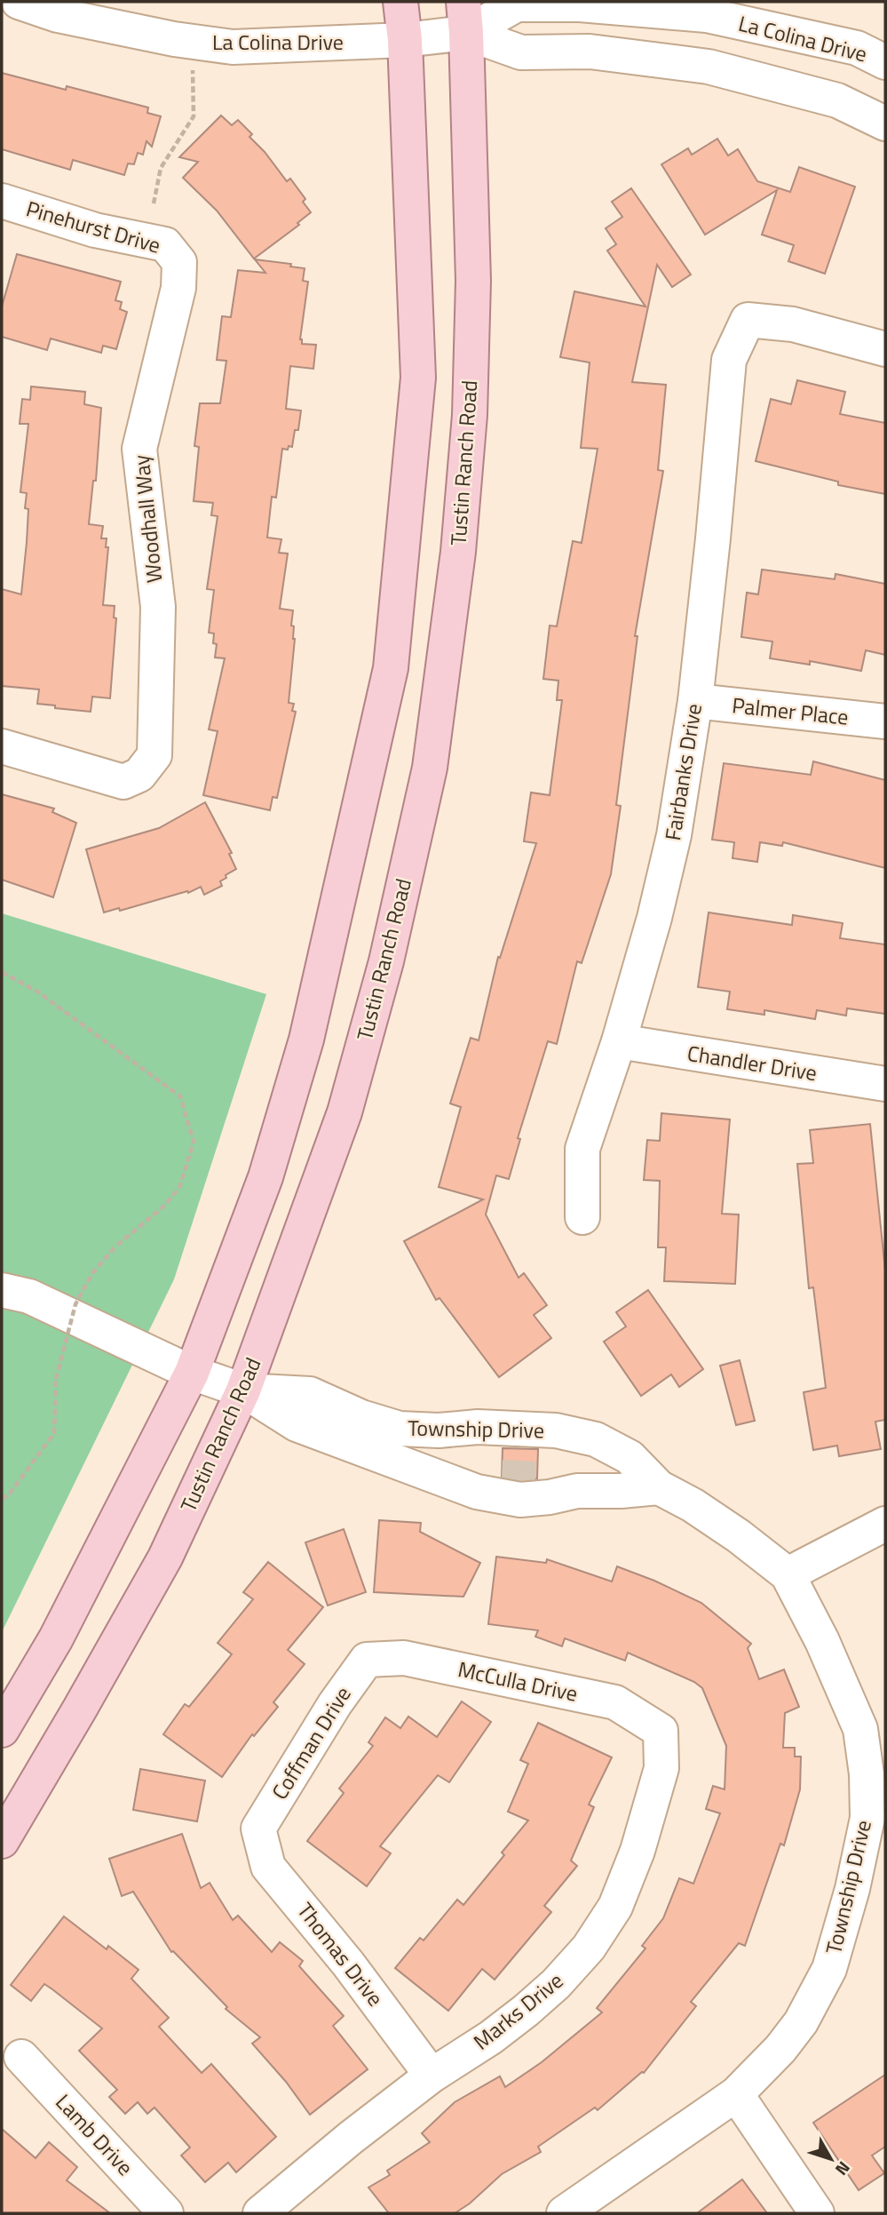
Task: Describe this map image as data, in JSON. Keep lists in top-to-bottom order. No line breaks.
{"streets":{"main road":["Tustin Ranch Road"],"street":["La Colina Drive","Pinehurst Drive","Woodhall Way","Palmer Place","Fairbanks Drive","Chandler Drive","Township Drive","McCulla Drive","Coffman Drive","Thomas Drive","Marks Drive","Lamb Drive"]},"crossings":[["La Colina Drive","Tustin Ranch Road"],["Pinehurst Drive","Woodhall Way"],["Tustin Ranch Road","Township Drive"],["Palmer Place","Fairbanks Drive"],["Fairbanks Drive","Chandler Drive"],["McCulla Drive","Coffman Drive"],["McCulla Drive","Marks Drive"],["Coffman Drive","Thomas Drive"],["Thomas Drive","Marks Drive"]],"north":"bottom right"}
